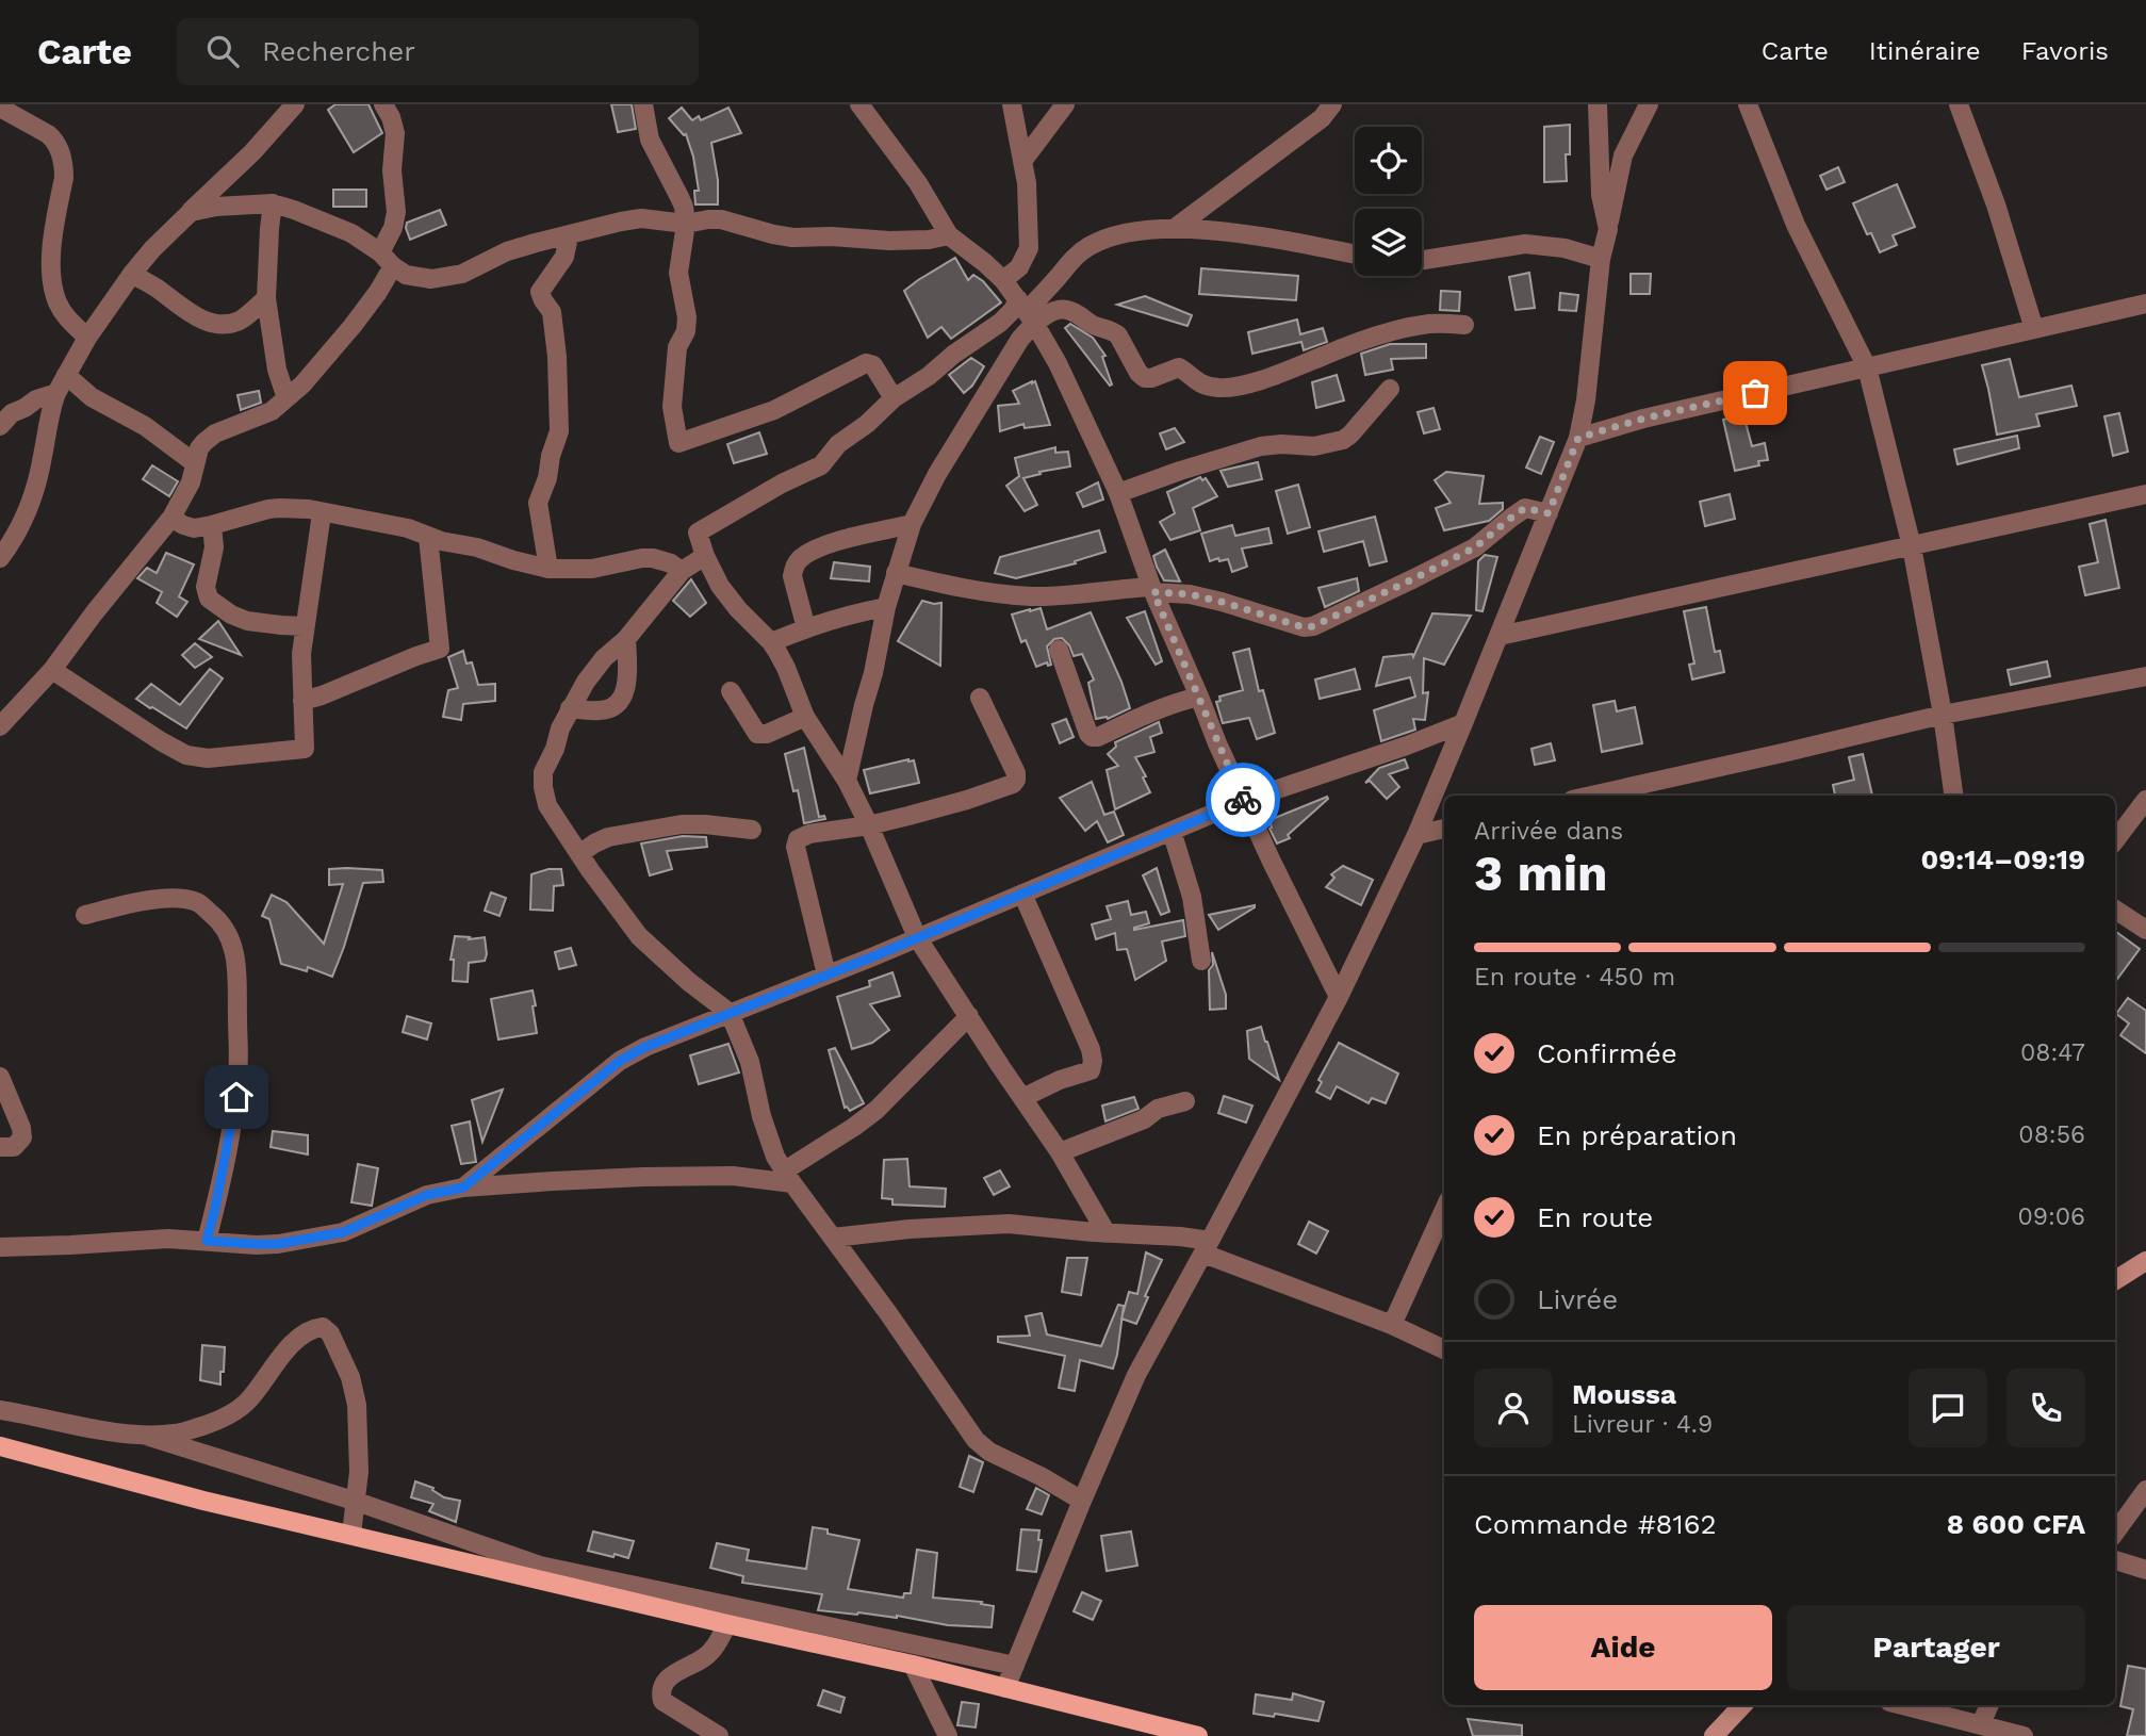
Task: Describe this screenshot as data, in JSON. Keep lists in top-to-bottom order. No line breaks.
{"page":{"header":"Carte","search":"Rechercher","nav":["Carte","Itinéraire","Favoris"],"heading":["3 min","Arrivée dans","09:14–09:19"],"panel":["Moussa","Livreur · 4.9","Commande #8162","8 600 CFA"],"bar":"En route · 450 m","list":[["Confirmée","08:47"],["En préparation","08:56"],["En route","09:06"],"Livrée"],"buttons":["Aide","Partager"]}}
